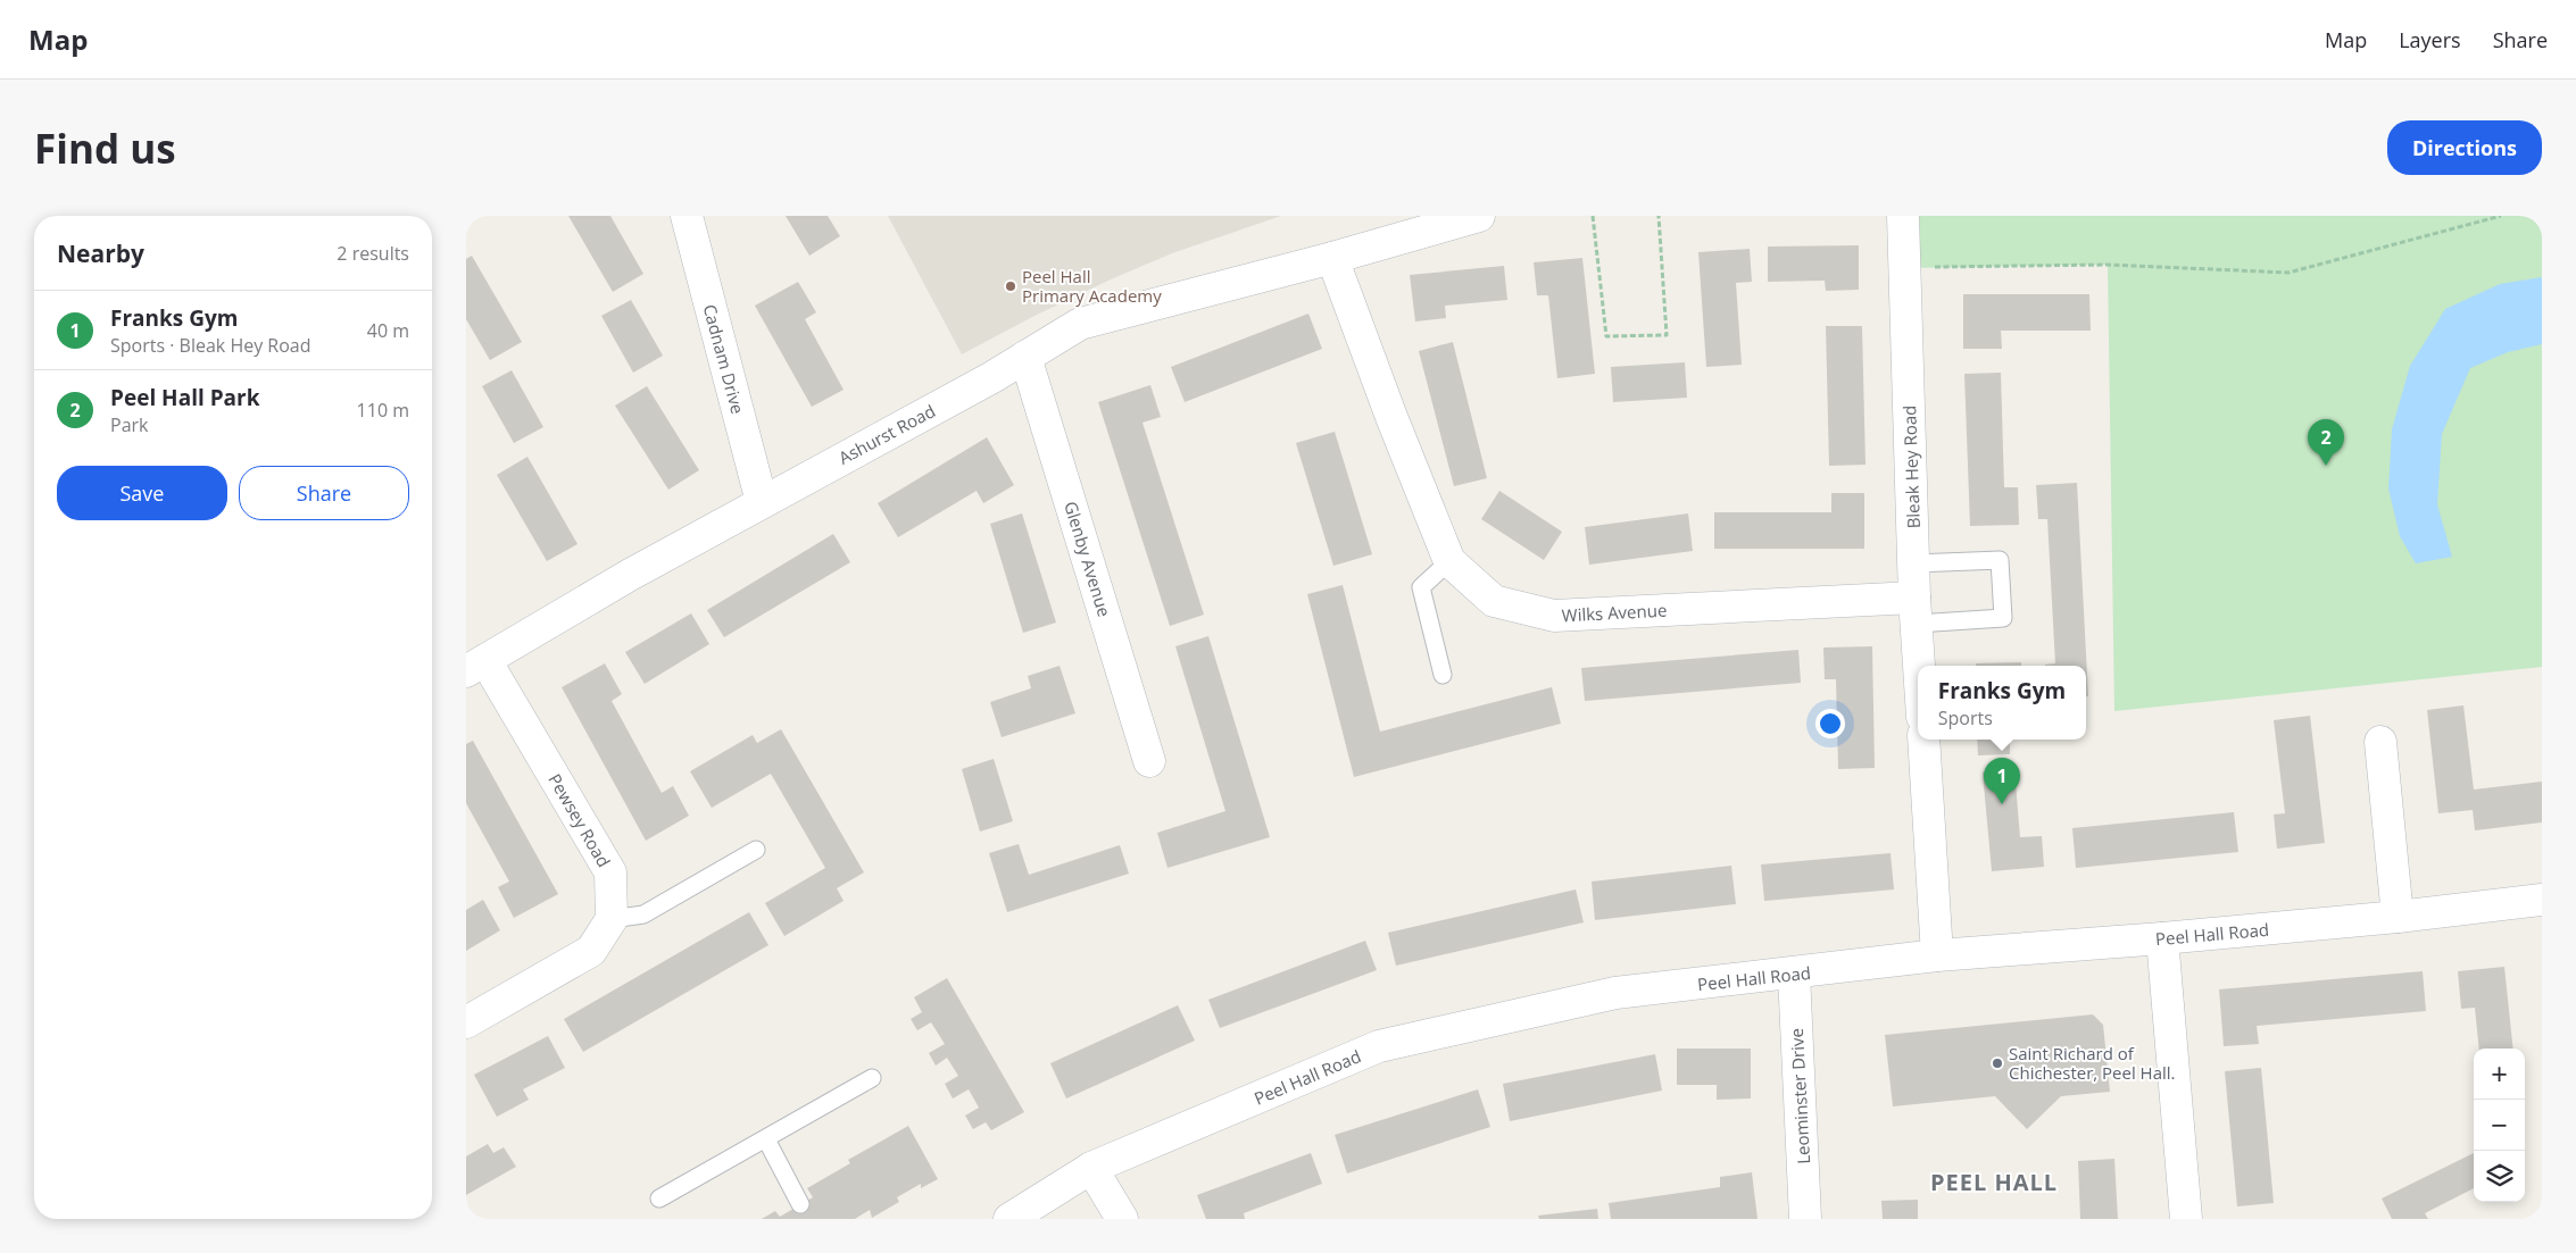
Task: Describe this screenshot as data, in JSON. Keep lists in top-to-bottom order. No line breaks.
{"streets":{"street":["Cadnam Drive","Ashurst Road","Bleak Hey Road","Glenby Avenue","Wilks Avenue","Pewsey Road","Peel Hall Road","Leominster Drive"]},"crossings":[["Cadnam Drive","Ashurst Road"],["Ashurst Road","Glenby Avenue"],["Ashurst Road","Wilks Avenue"],["Ashurst Road","Pewsey Road"],["Bleak Hey Road","Wilks Avenue"],["Peel Hall Road","Leominster Drive"]],"districts":["PEEL HALL"],"places":["Peel Hall Primary Academy","Saint Richard of Chichester, Peel Hall."],"page":{"header":"Map","nav":["Map","Layers","Share"],"buttons":["Directions",["Save","Share"]],"title":"Find us","heading":["Nearby","2 results"],"list":[{"mark":"1","name":"Franks Gym","note":"Sports · Bleak Hey Road","value":"40 m"},{"mark":"2","name":"Peel Hall Park","note":"Park","value":"110 m"}],"pins":["2","1"],"popup":["Franks Gym","Sports"],"map_buttons":["+","−"]}}
